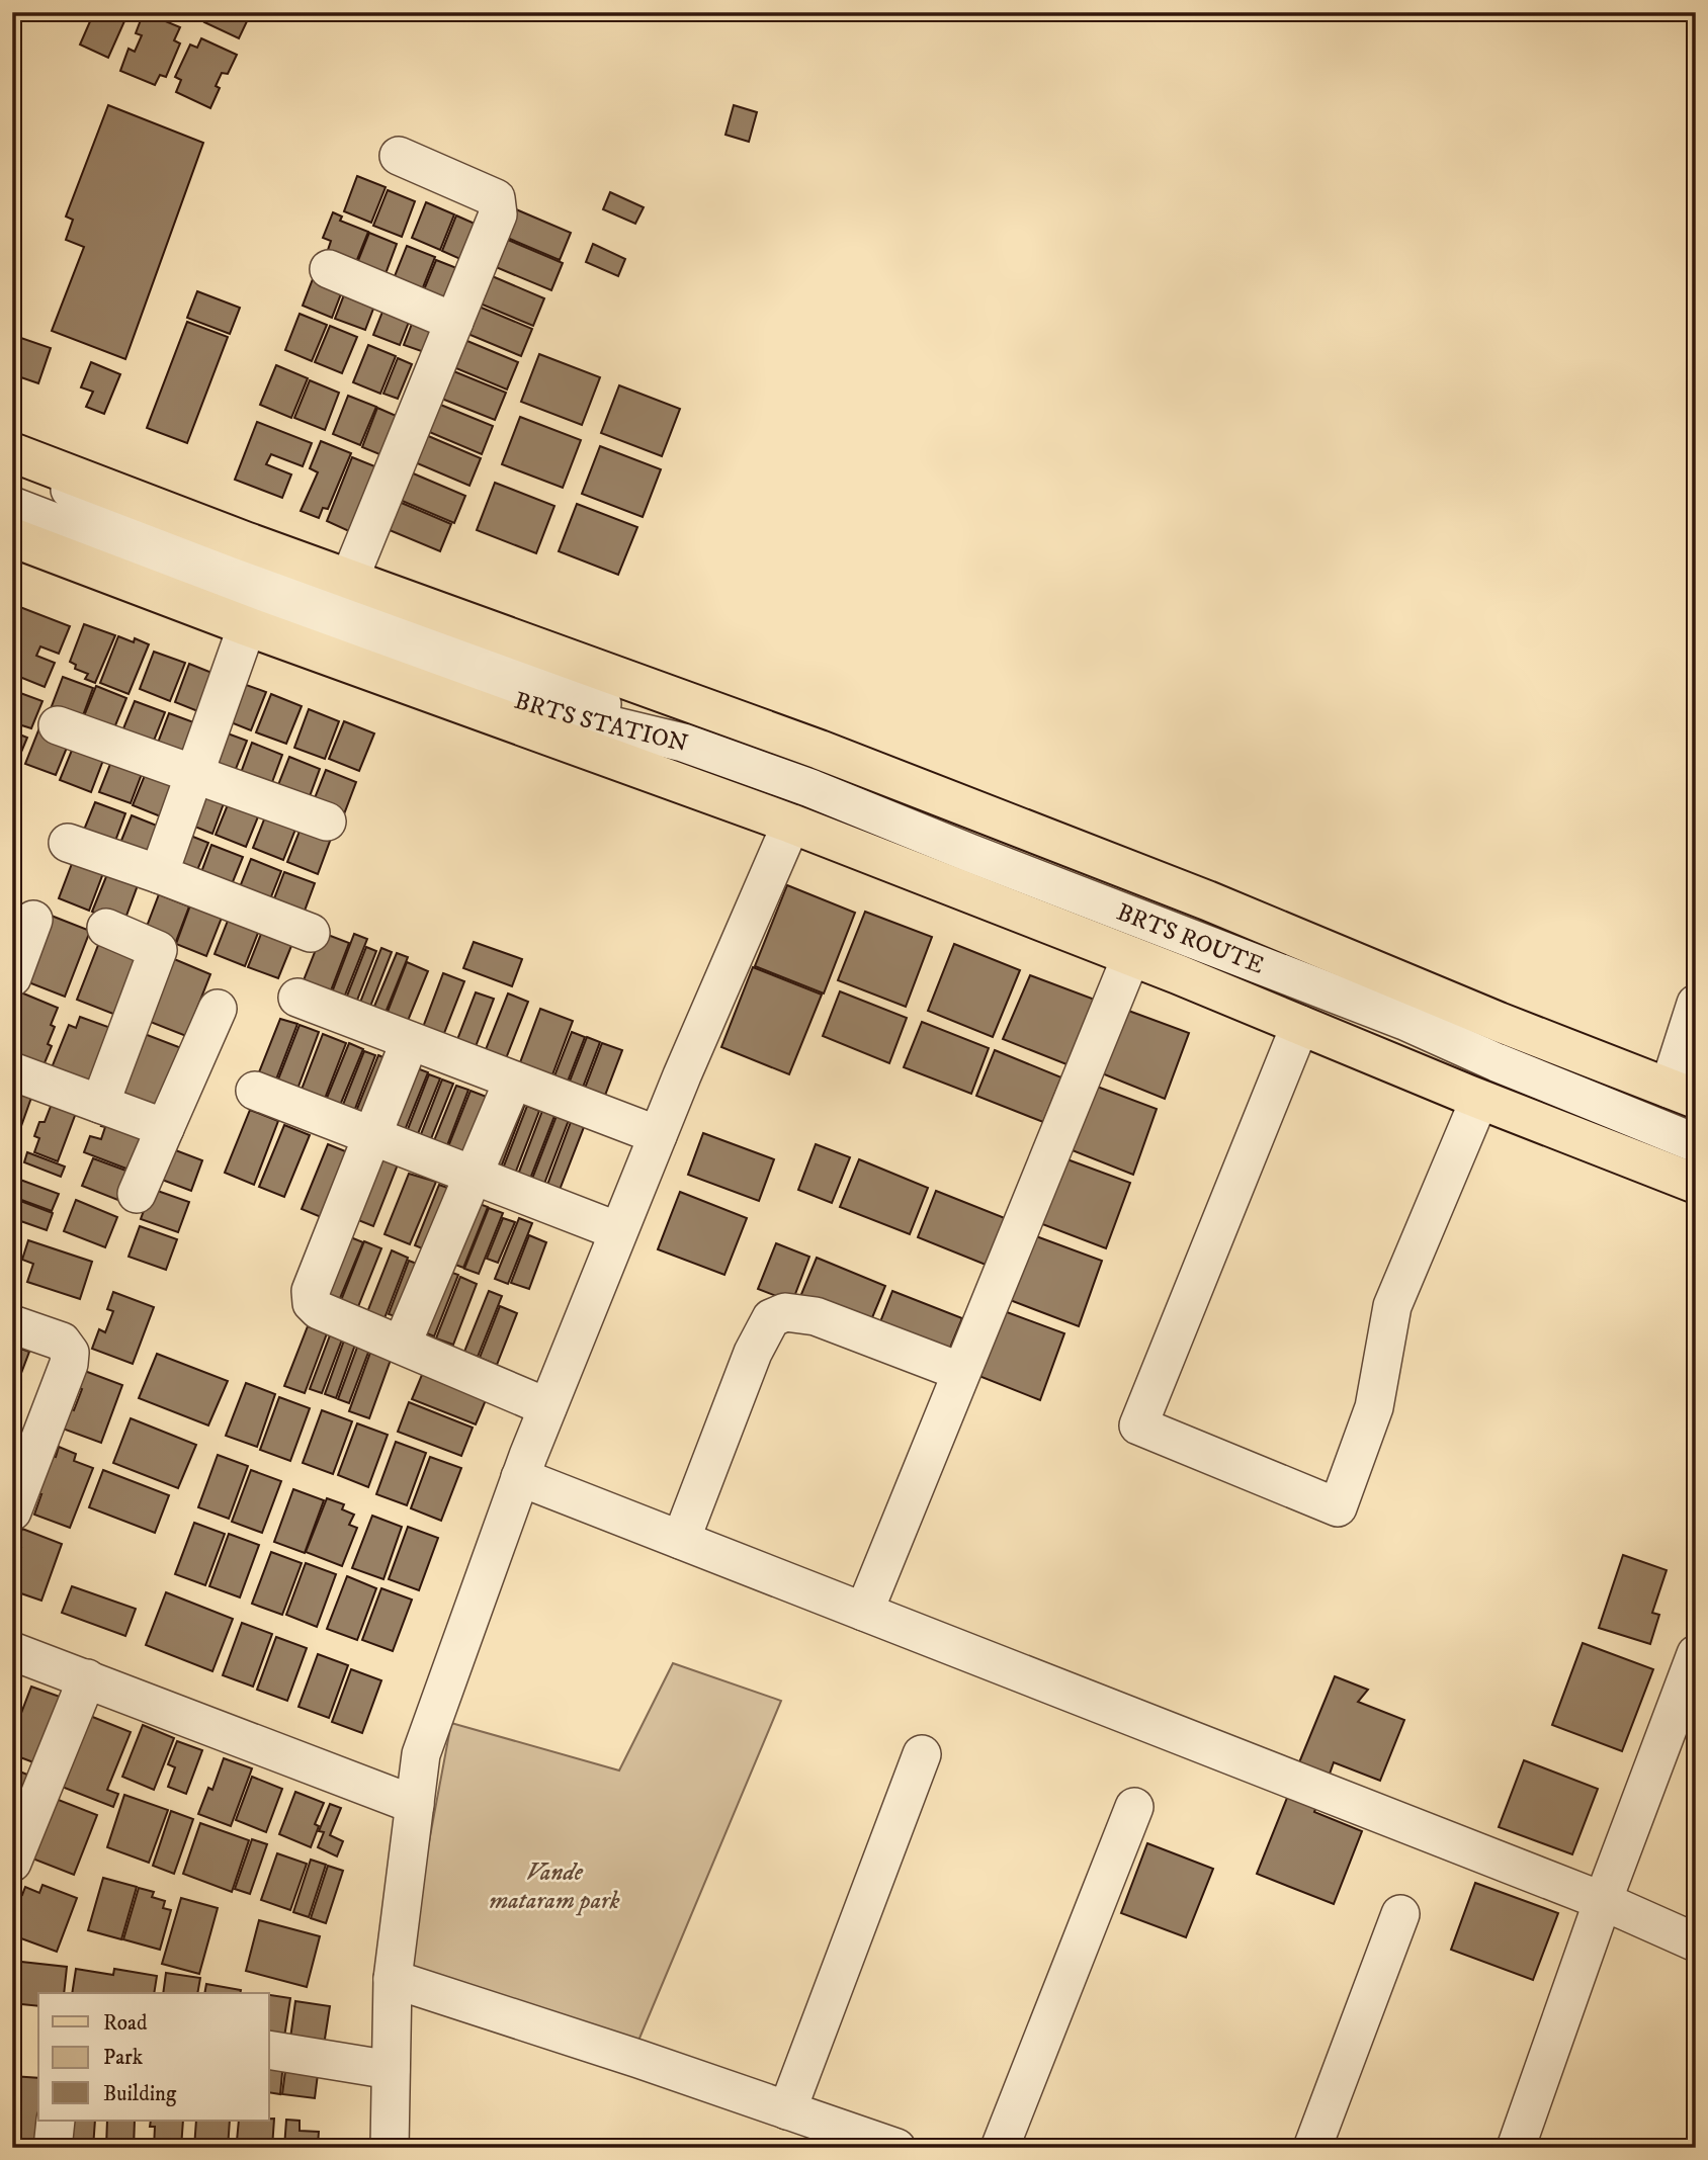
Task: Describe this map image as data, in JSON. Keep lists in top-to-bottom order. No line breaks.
{"streets":{"street":["BRTS STATION","BRTS ROUTE"]},"crossings":[["BRTS STATION","BRTS ROUTE"]],"parks":["Vande mataram park"],"legend":["Road","Park","Building"]}
